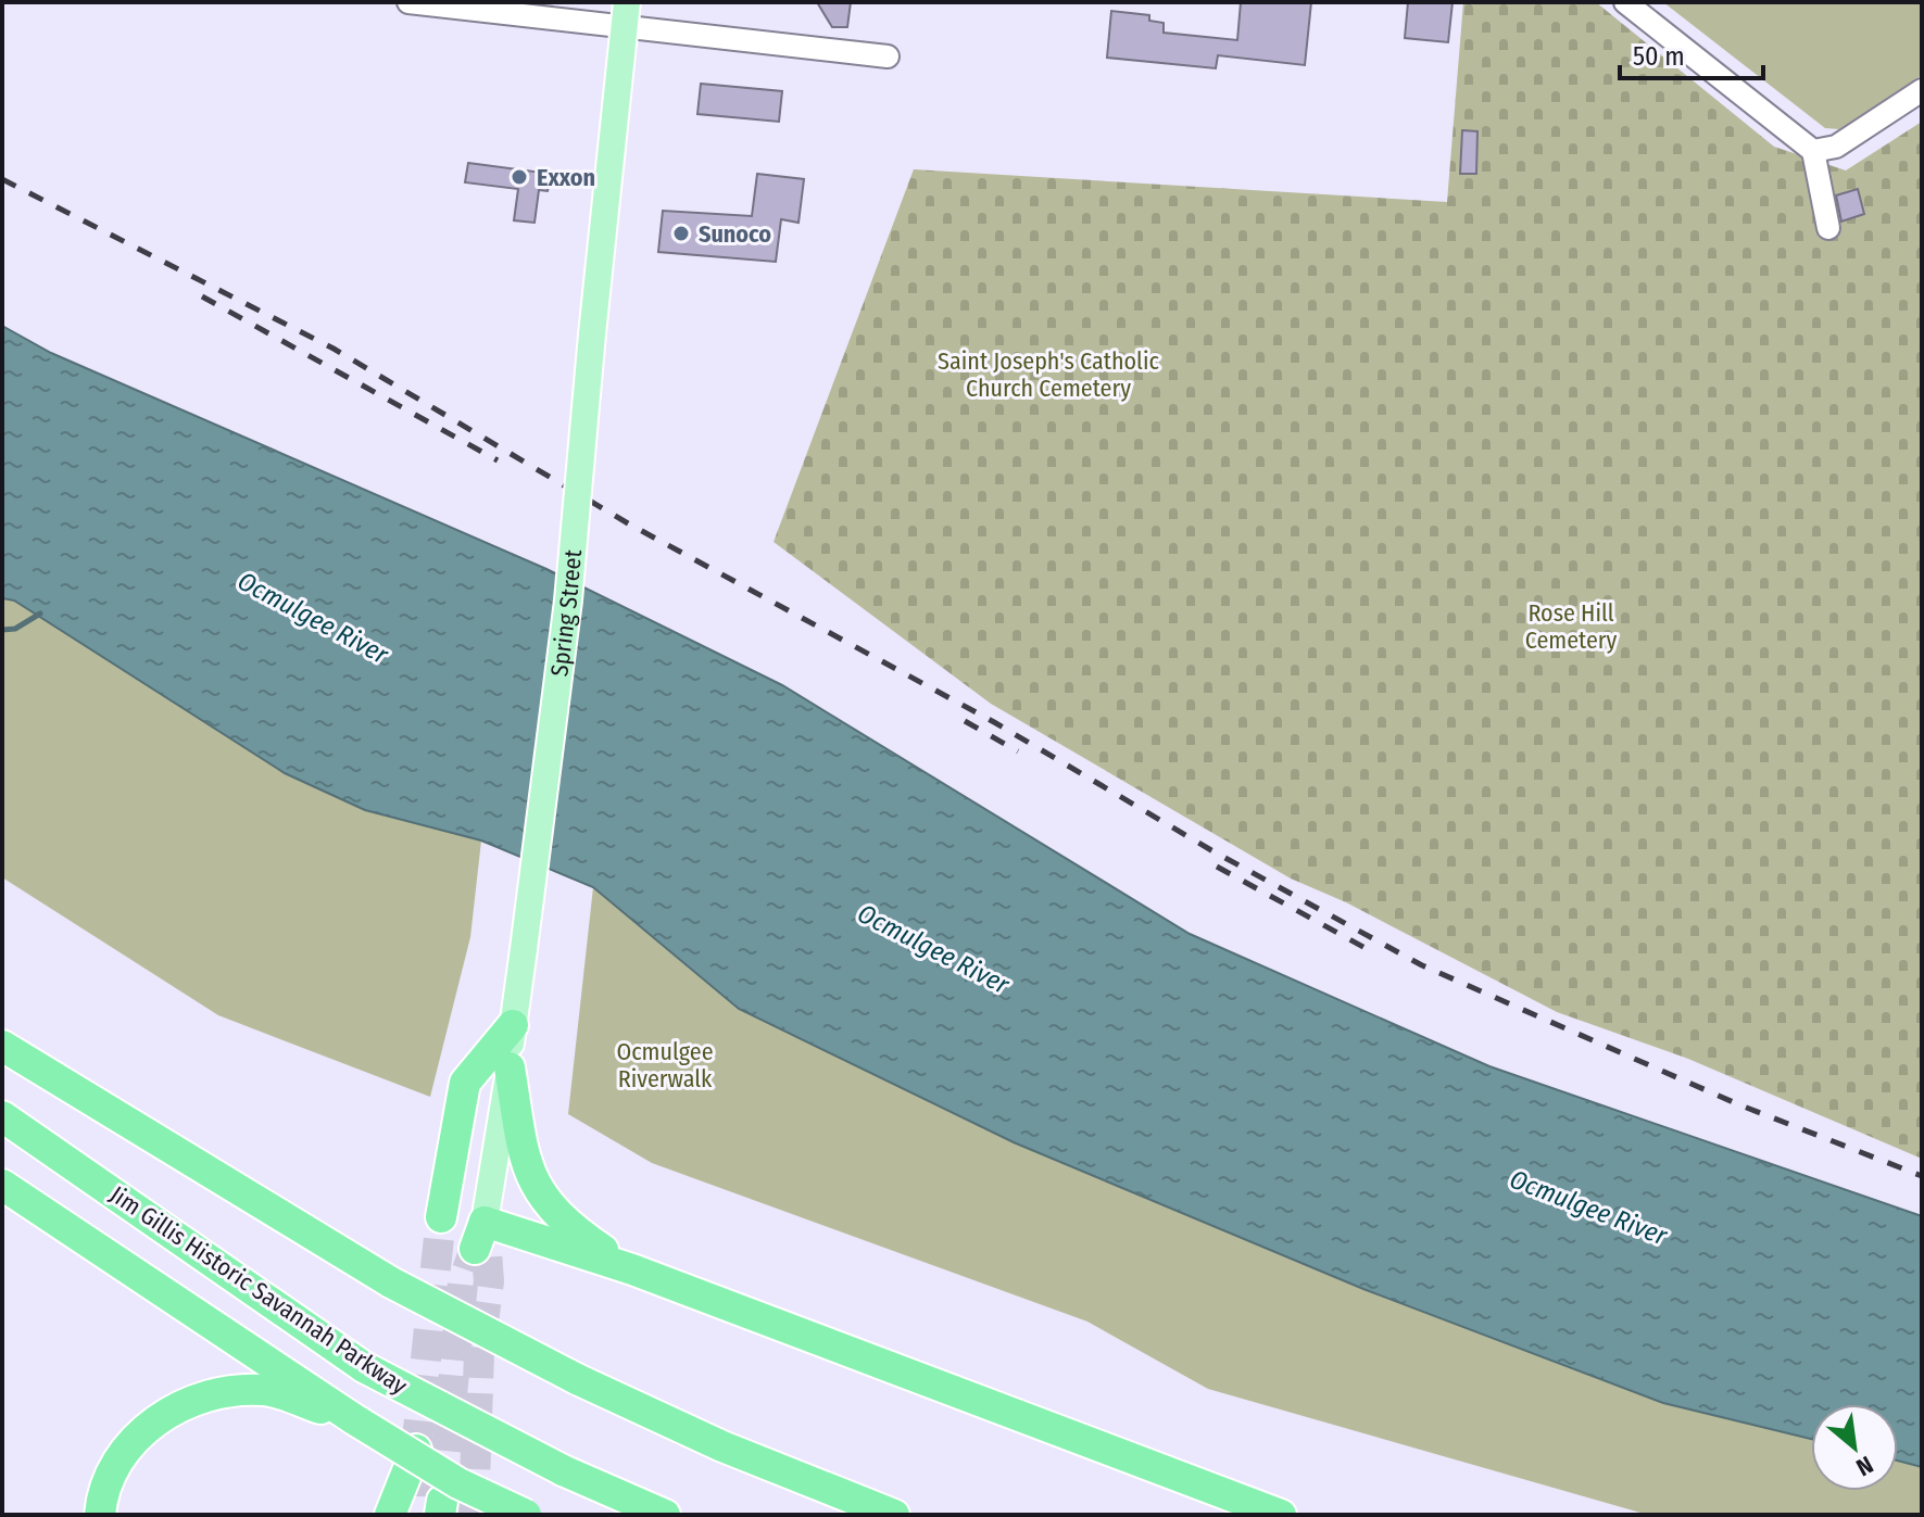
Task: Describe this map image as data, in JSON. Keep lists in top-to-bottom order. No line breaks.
{"streets":{"highway":["Jim Gillis Historic Savannah Parkway"],"main road":["Spring Street"]},"water":["Ocmulgee River"],"parks":["Saint Joseph's Catholic Church Cemetery","Rose Hill Cemetery","Ocmulgee Riverwalk"],"places":["Exxon","Sunoco"],"scale_bar":"50 m","north":"bottom right"}
